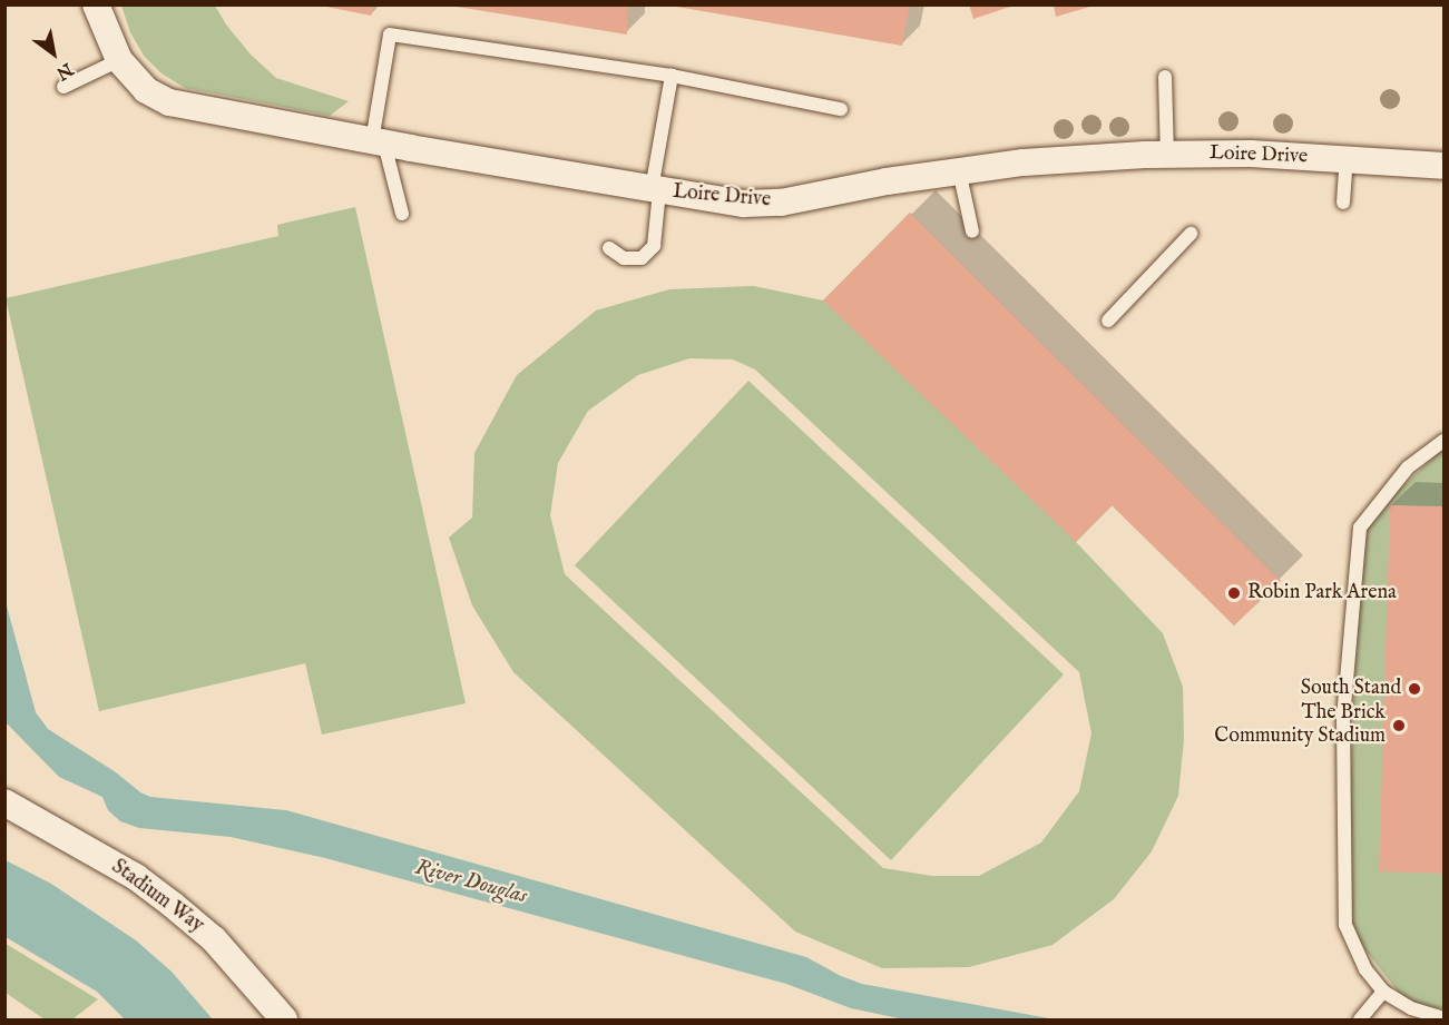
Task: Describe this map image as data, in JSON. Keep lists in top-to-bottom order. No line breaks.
{"streets":{"street":["Loire Drive","Stadium Way"]},"water":["River Douglas"],"places":["Robin Park Arena","South Stand","The Brick Community Stadium"],"north":"bottom right"}
